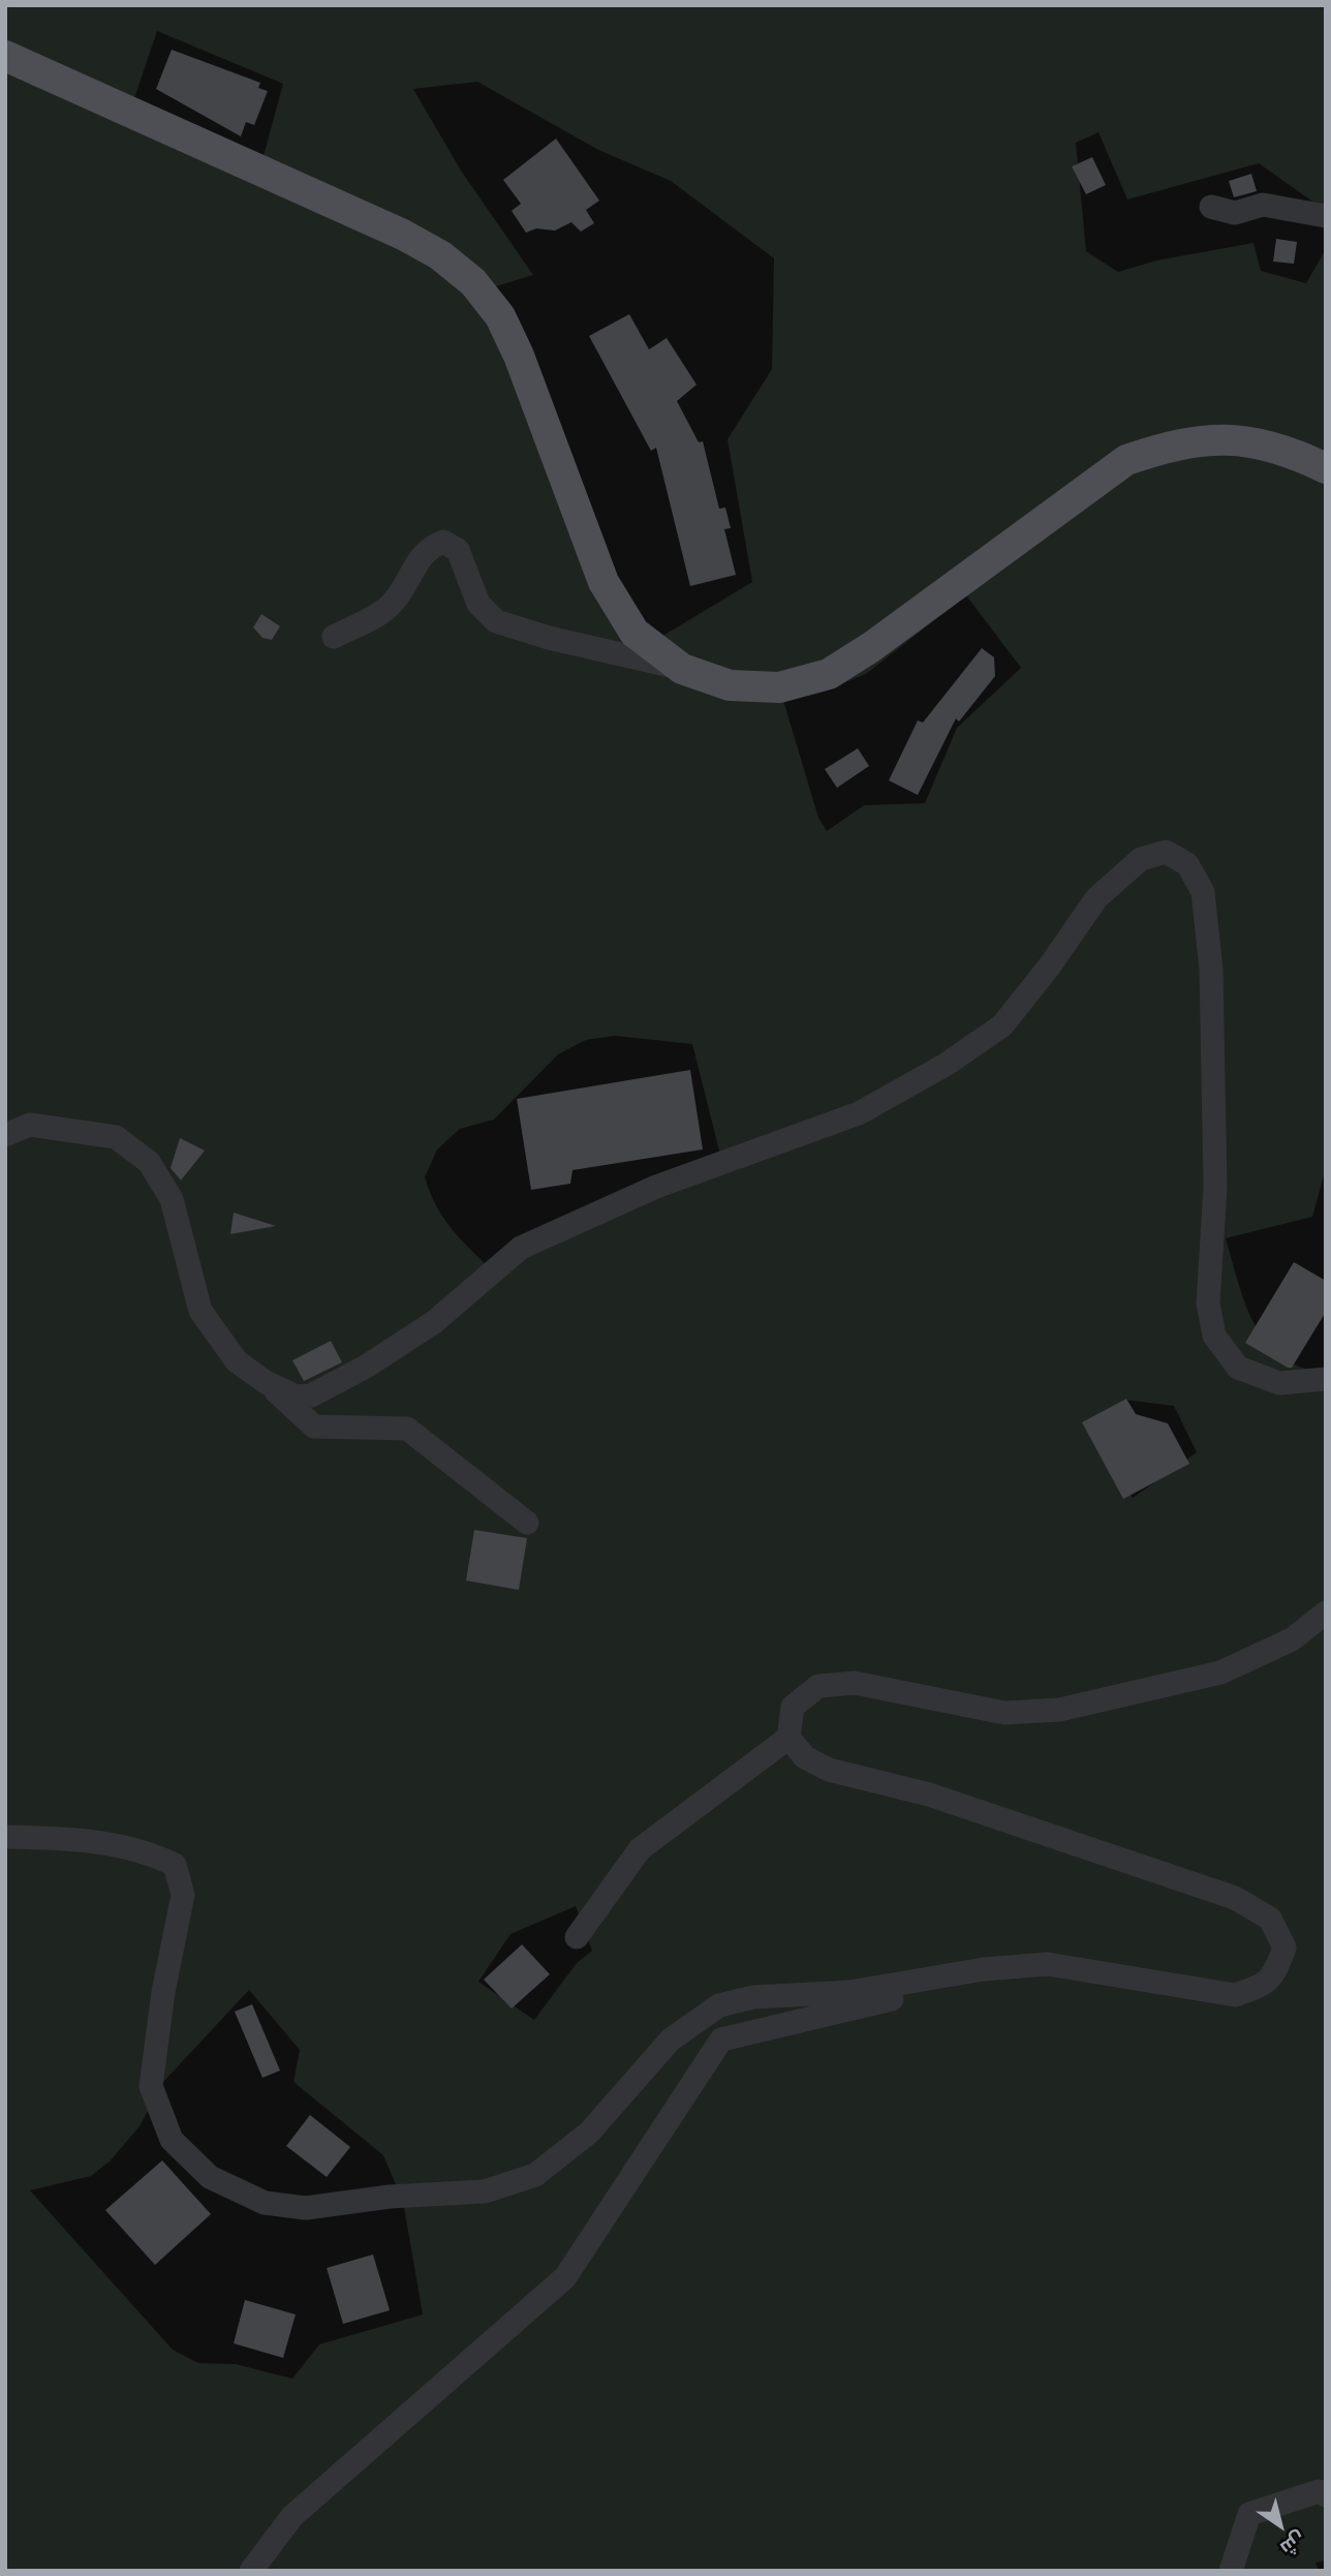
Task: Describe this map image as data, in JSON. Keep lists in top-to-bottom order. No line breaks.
{"north":"bottom right"}
